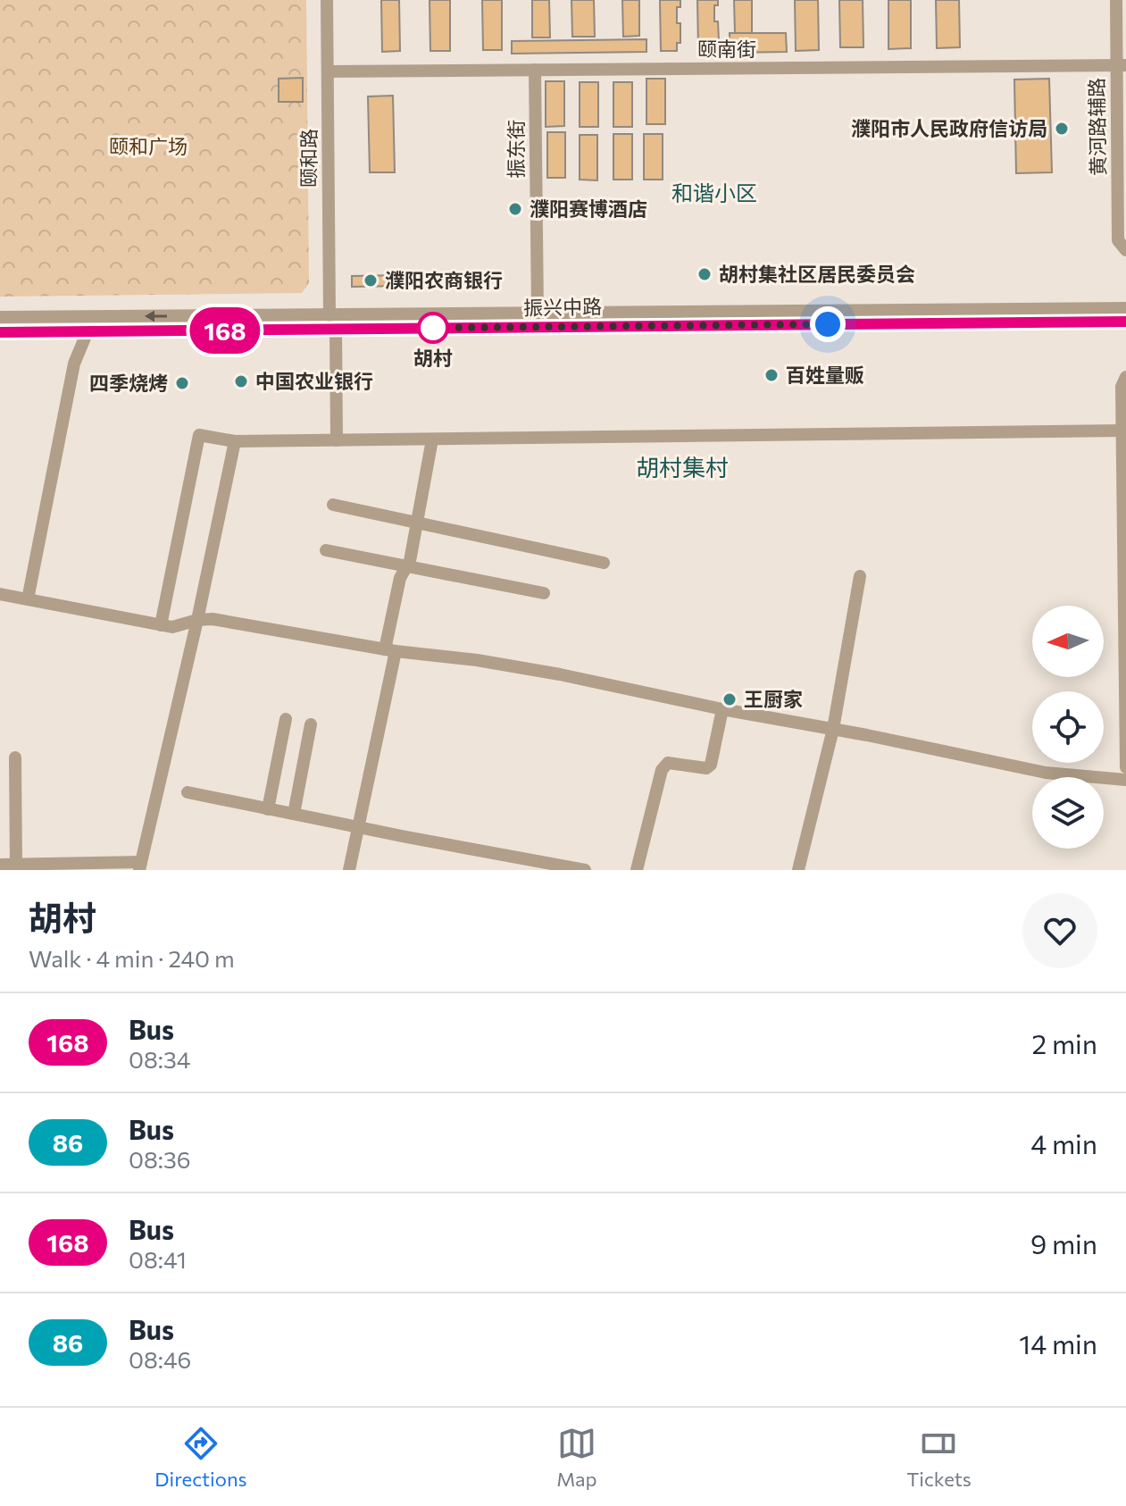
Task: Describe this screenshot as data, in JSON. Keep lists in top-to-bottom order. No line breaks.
{"streets":{"street":["颐南街","黄河路辅路","振东街","颐和路","振兴中路"]},"crossings":[["颐南街","黄河路辅路"],["颐南街","振东街"],["颐南街","颐和路"],["振东街","振兴中路"],["颐和路","振兴中路"]],"districts":["和谐小区","胡村集村"],"parks":["颐和广场"],"places":["濮阳市人民政府信访局","濮阳赛博酒店","胡村集社区居民委员会","濮阳农商银行","胡村","百姓量贩","中国农业银行","四季烧烤","王厨家"],"lines":["bus line 168"],"north":"left","page":{"on_map":"168","heading":["胡村","Walk · 4 min · 240 m"],"list":[{"mark":"168","name":"Bus","note":"08:34","value":"2 min"},{"mark":"86","name":"Bus","note":"08:36","value":"4 min"},{"mark":"168","name":"Bus","note":"08:41","value":"9 min"},{"mark":"86","name":"Bus","note":"08:46","value":"14 min"}],"tabs":["Directions","Map","Tickets"]}}
